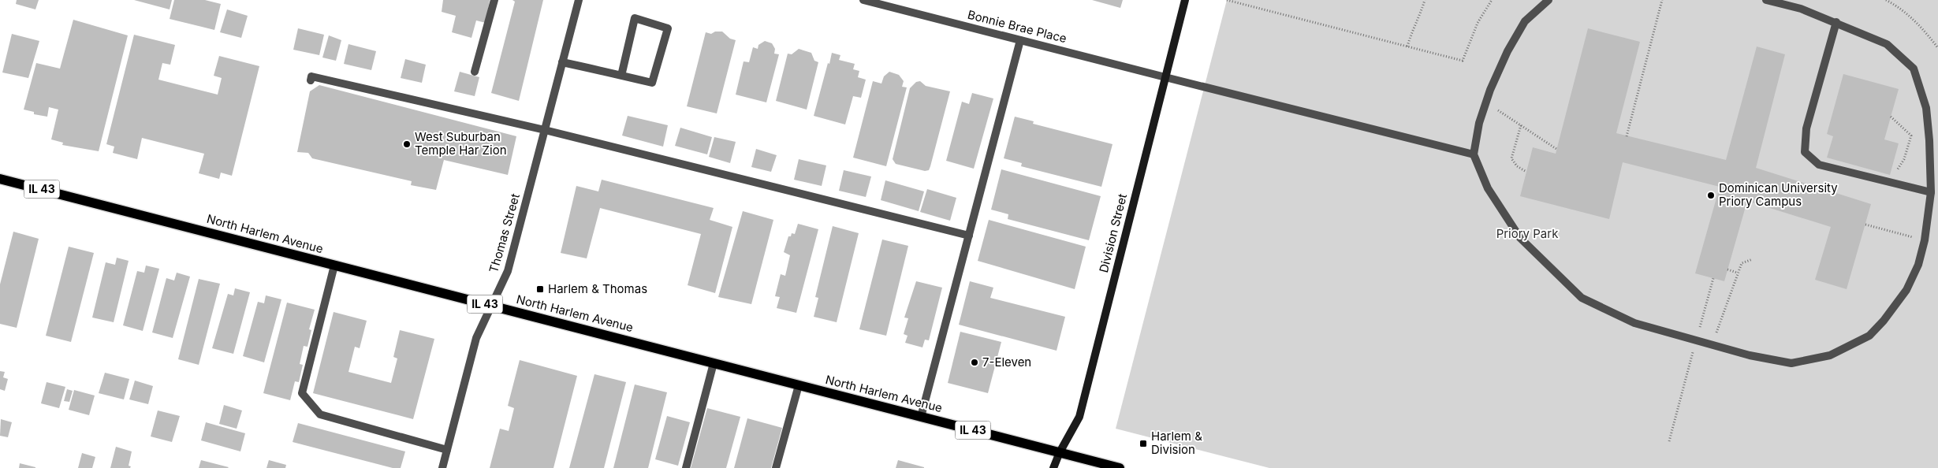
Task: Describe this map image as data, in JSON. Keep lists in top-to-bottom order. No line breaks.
{"streets":{"main road":["IL 43","North Harlem Avenue"],"street":["Bonnie Brae Place","Thomas Street","Division Street"]},"crossings":[["Bonnie Brae Place","Division Street"],["Thomas Street","North Harlem Avenue"],["Division Street","North Harlem Avenue"]],"parks":["Priory Park"],"places":{"other":["West Suburban Temple Har Zion","Dominican University Priory Campus","7-Eleven"],"transit":["Harlem & Thomas","Harlem & Division"]}}
